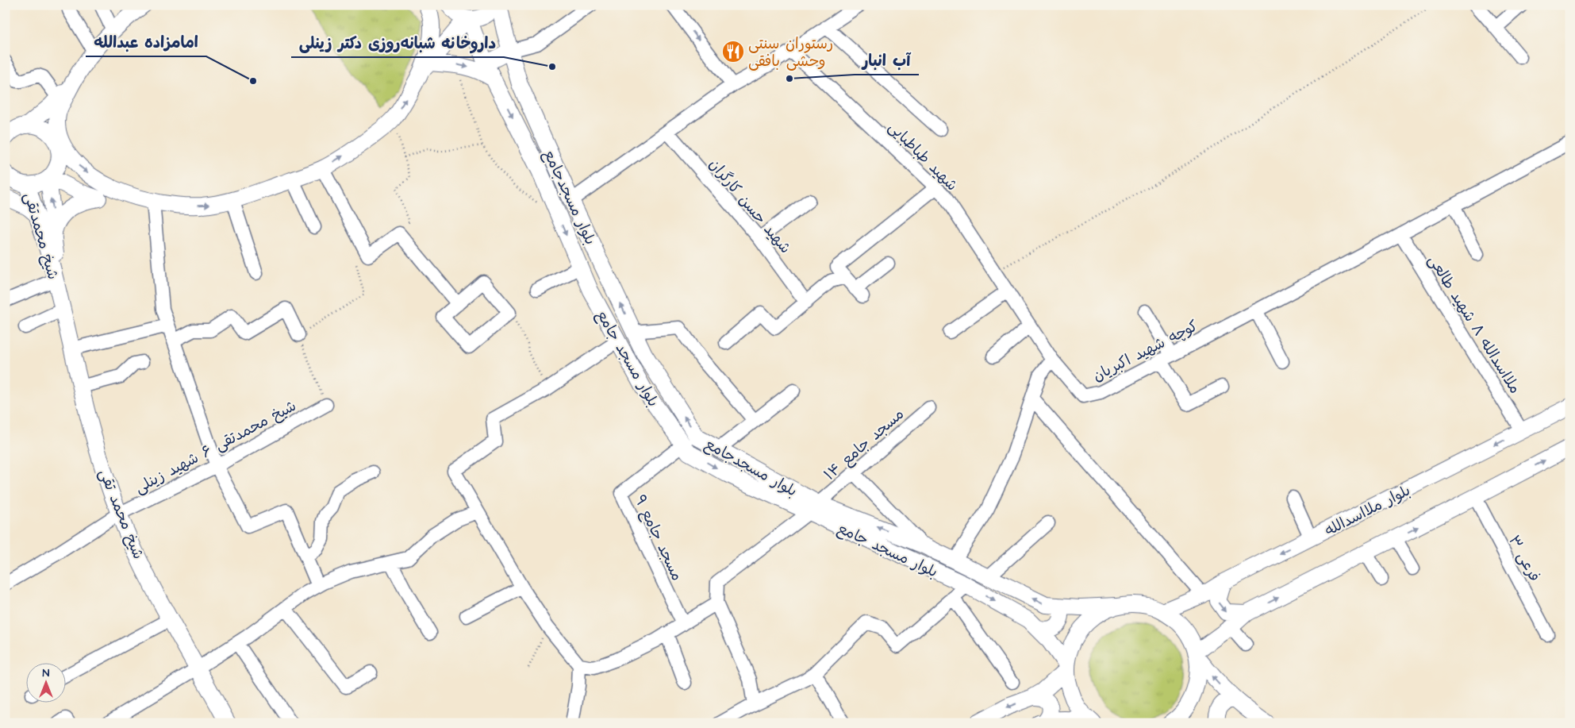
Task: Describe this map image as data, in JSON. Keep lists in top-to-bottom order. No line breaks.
{"streets":{"main road":["بلوار مسجدجامع","شیخ محمدتقی","بلوار مسجد جامع","بلوار ملااسدالله","شیخ محمد تقی"],"street":["شهید طباطبایی","شهید حسن کارگران","ملااسدالله ۸ شهید طالعی","کوچه شهید اکبریان","مسجد جامع ۱۴","شیخ محمدتقی ۶ شهید زینلی","مسجد جامع ۹","فرعی ۳"]},"crossings":[["شهید طباطبایی","کوچه شهید اکبریان"],["بلوار مسجدجامع","بلوار مسجد جامع"],["بلوار مسجدجامع","مسجد جامع ۱۴"],["شیخ محمدتقی","شیخ محمد تقی"],["ملااسدالله ۸ شهید طالعی","کوچه شهید اکبریان"],["ملااسدالله ۸ شهید طالعی","بلوار ملااسدالله"],["بلوار مسجد جامع","مسجد جامع ۱۴"],["بلوار مسجد جامع","مسجد جامع ۹"],["شیخ محمدتقی ۶ شهید زینلی","شیخ محمد تقی"]],"one_way":["بلوار مسجدجامع","بلوار مسجد جامع"],"places":{"restaurant":["رستوران سنتی وحشی بافقی"],"other":["داروخانه شبانه‌روزی دکتر زینلی","آب انبار","امامزاده عبدالله"]},"north":"top"}
